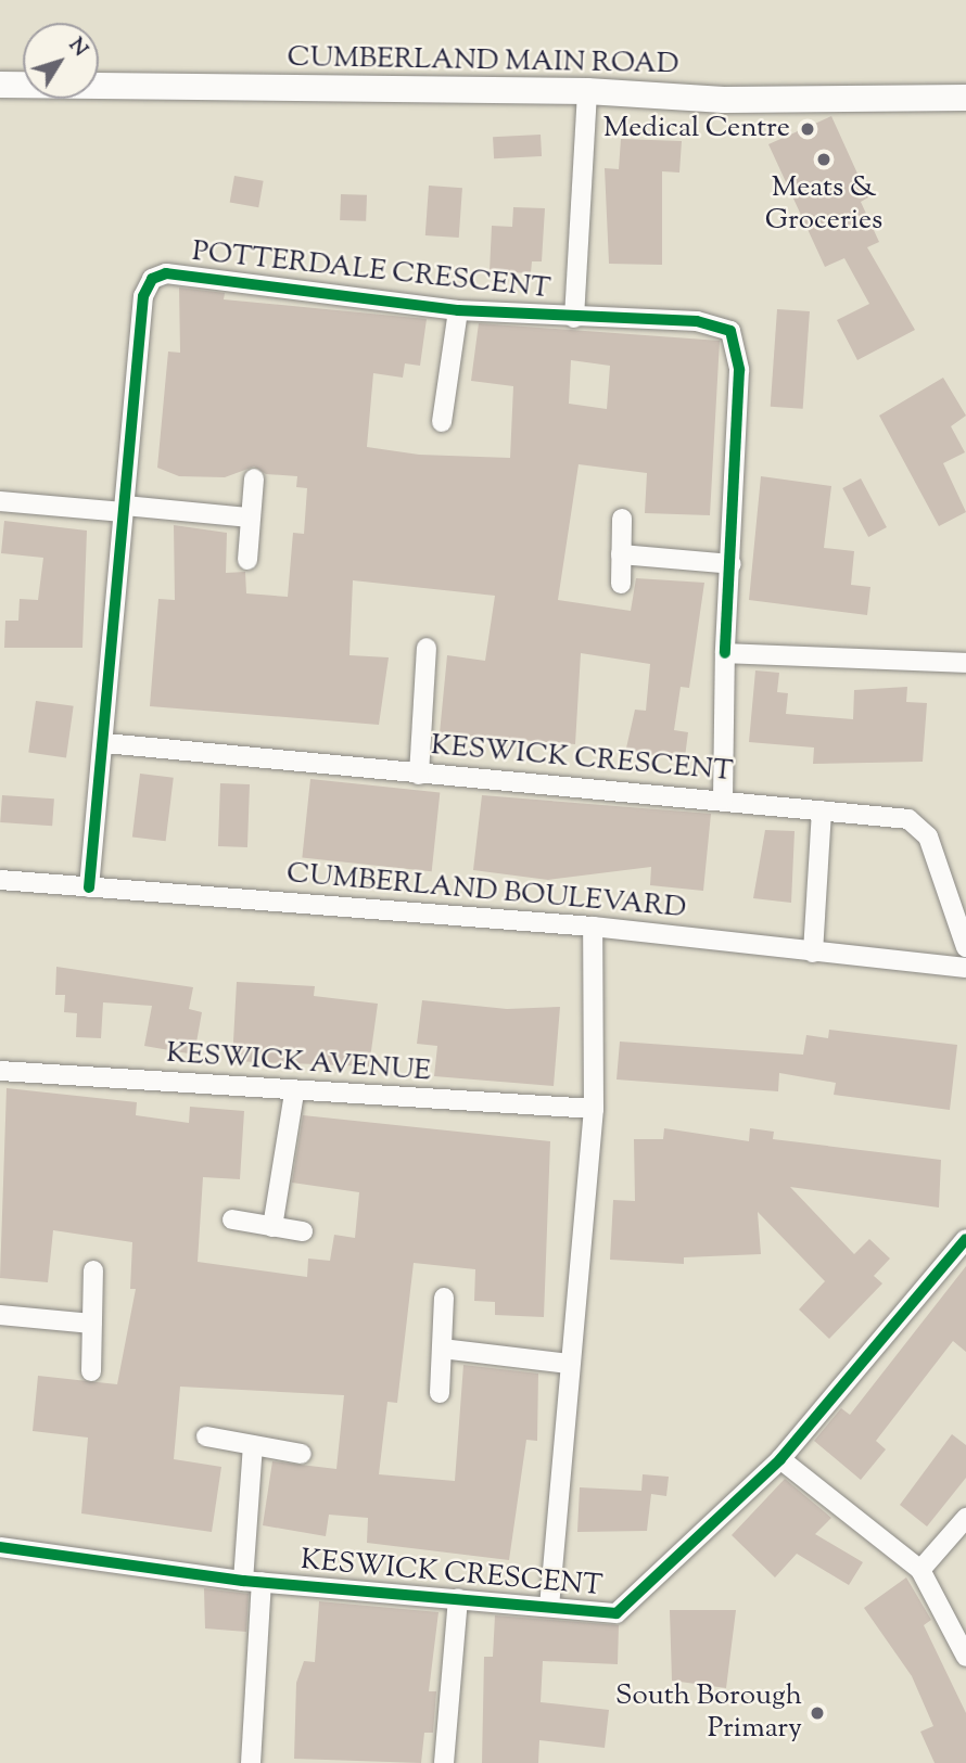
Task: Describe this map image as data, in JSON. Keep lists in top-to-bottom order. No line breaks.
{"streets":{"street":["CUMBERLAND MAIN ROAD","POTTERDALE CRESCENT","KESWICK CRESCENT","CUMBERLAND BOULEVARD","KESWICK AVENUE"]},"crossings":[["POTTERDALE CRESCENT","KESWICK CRESCENT"],["POTTERDALE CRESCENT","CUMBERLAND BOULEVARD"]],"places":["Medical Centre","Meats & Groceries","South Borough Primary"],"north":"top right"}
